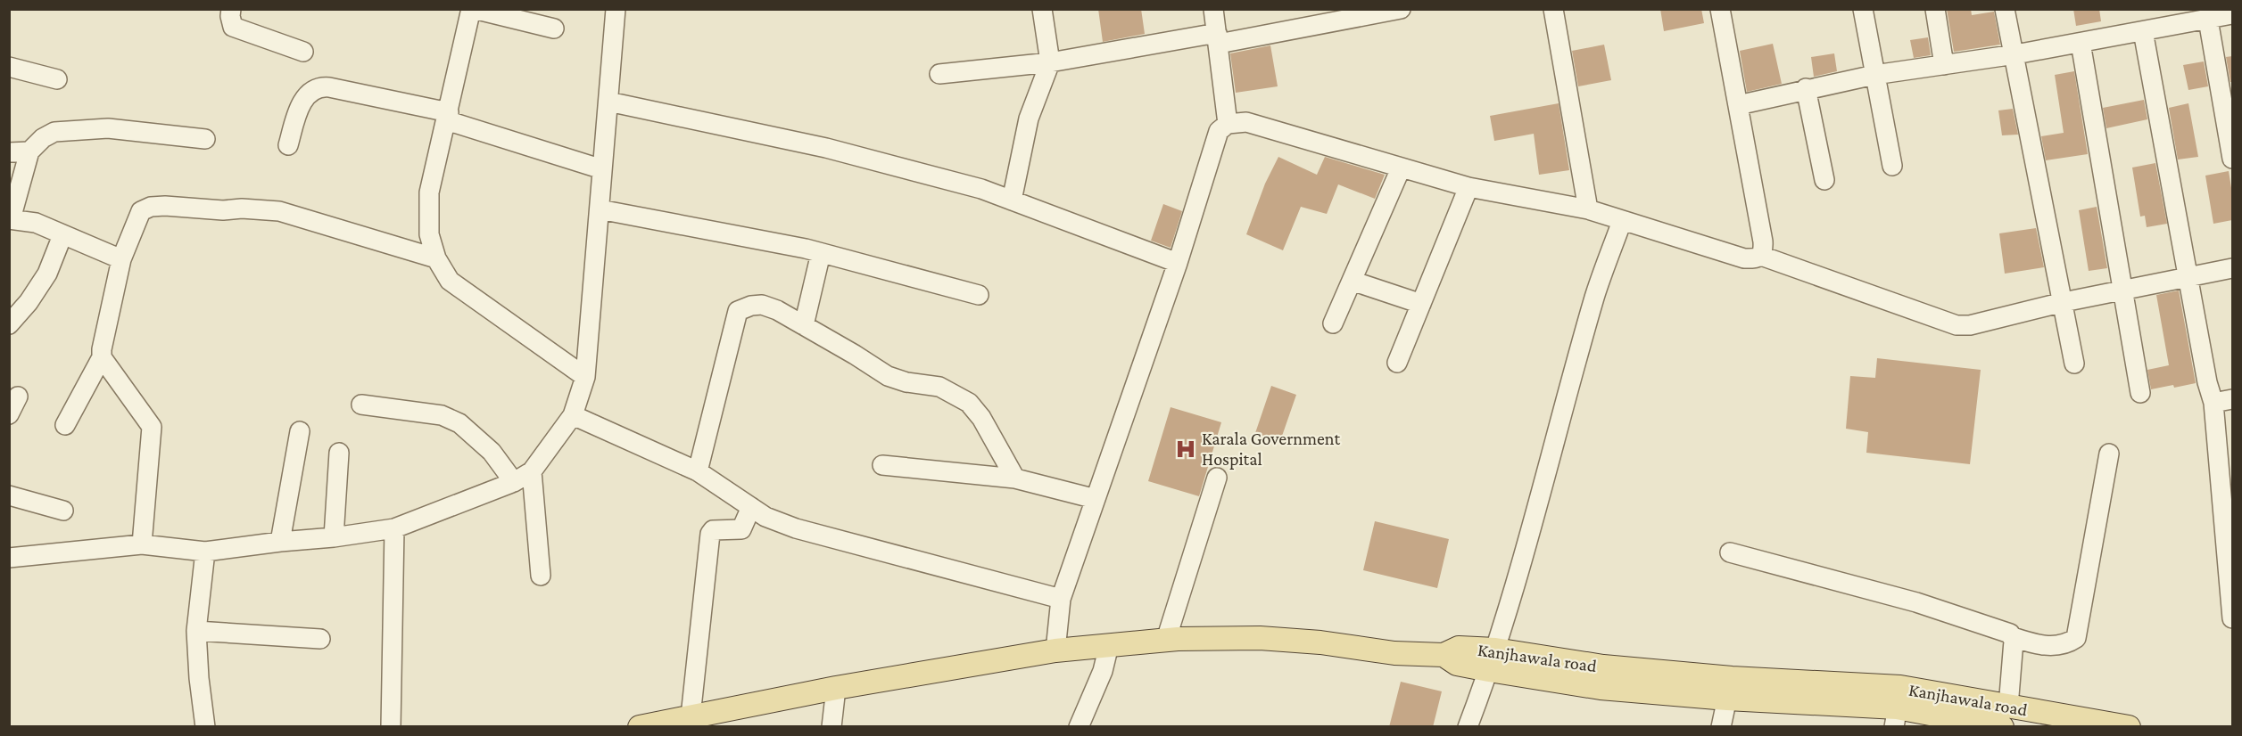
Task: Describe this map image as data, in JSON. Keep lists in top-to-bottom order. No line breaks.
{"streets":{"main road":["Kanjhawala road"]},"places":{"hospital":["Karala Government Hospital"]}}
